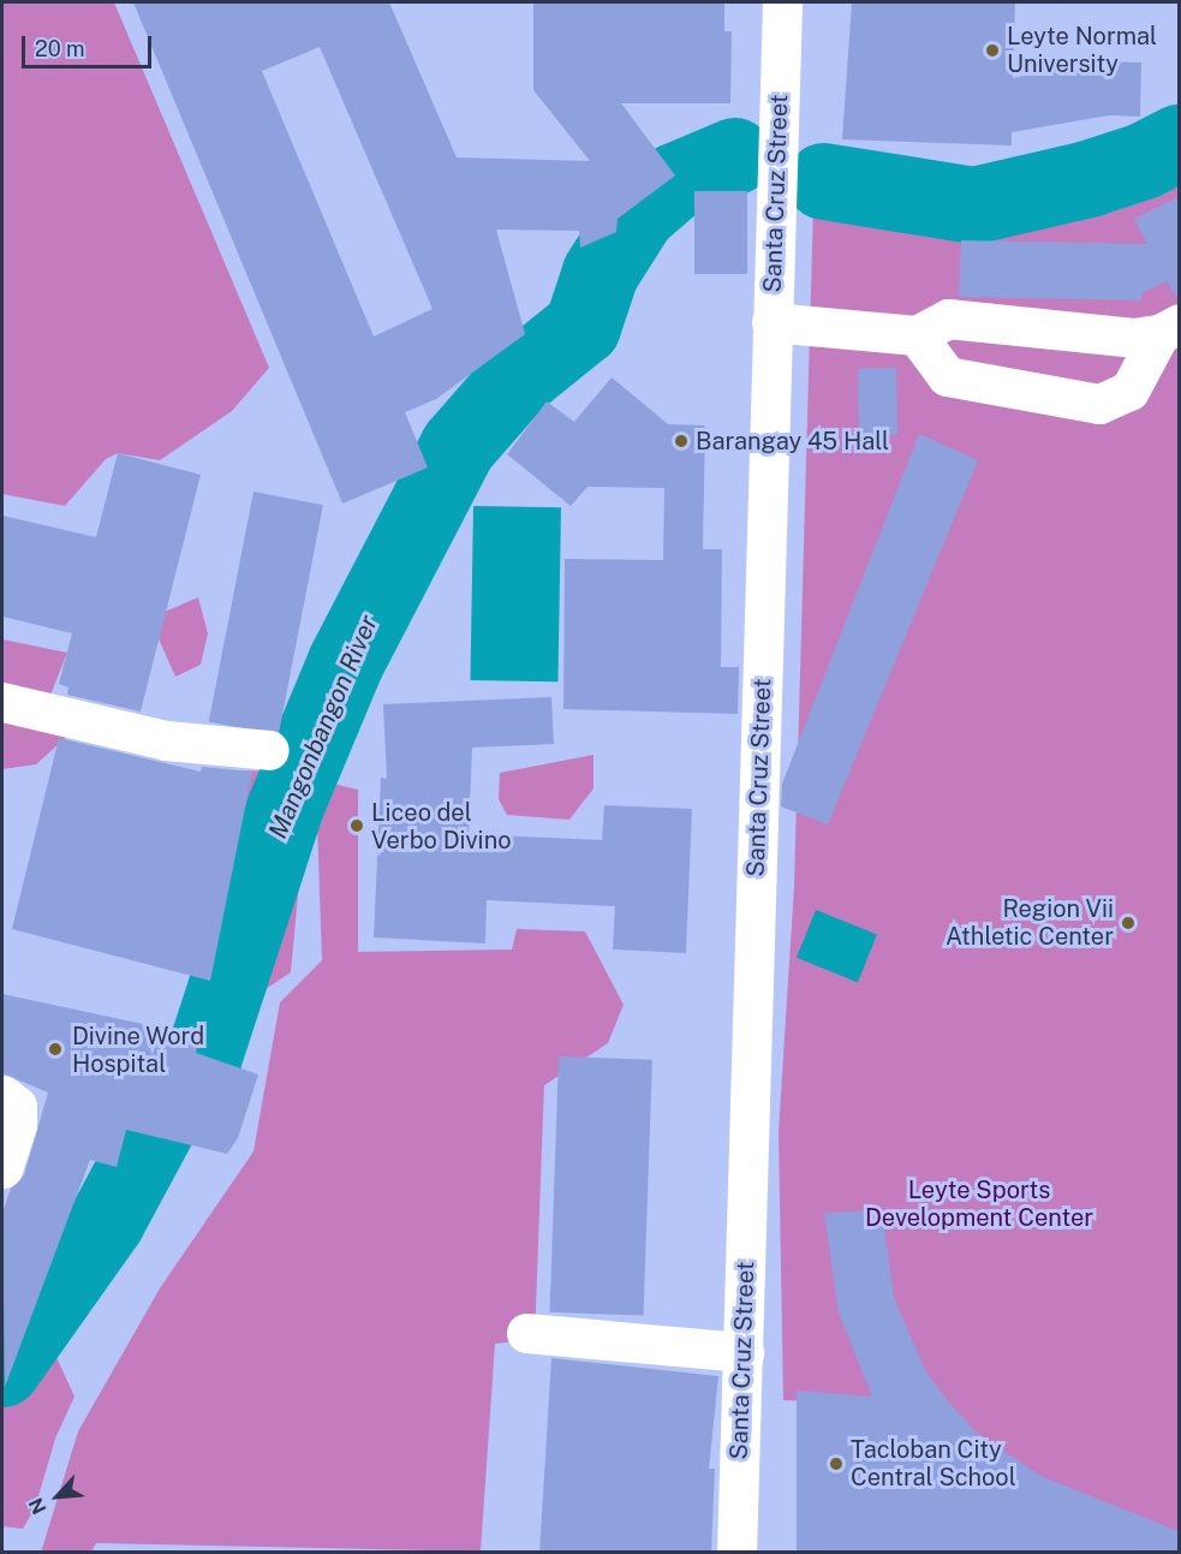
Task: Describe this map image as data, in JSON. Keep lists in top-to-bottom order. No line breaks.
{"streets":{"street":["Santa Cruz Street"]},"water":["Mangonbangon River"],"parks":["Leyte Sports Development Center"],"places":["Leyte Normal University","Barangay 45 Hall","Liceo del Verbo Divino","Region Vii Athletic Center","Divine Word Hospital","Tacloban City Central School"],"scale_bar":"20 m","north":"bottom left"}
